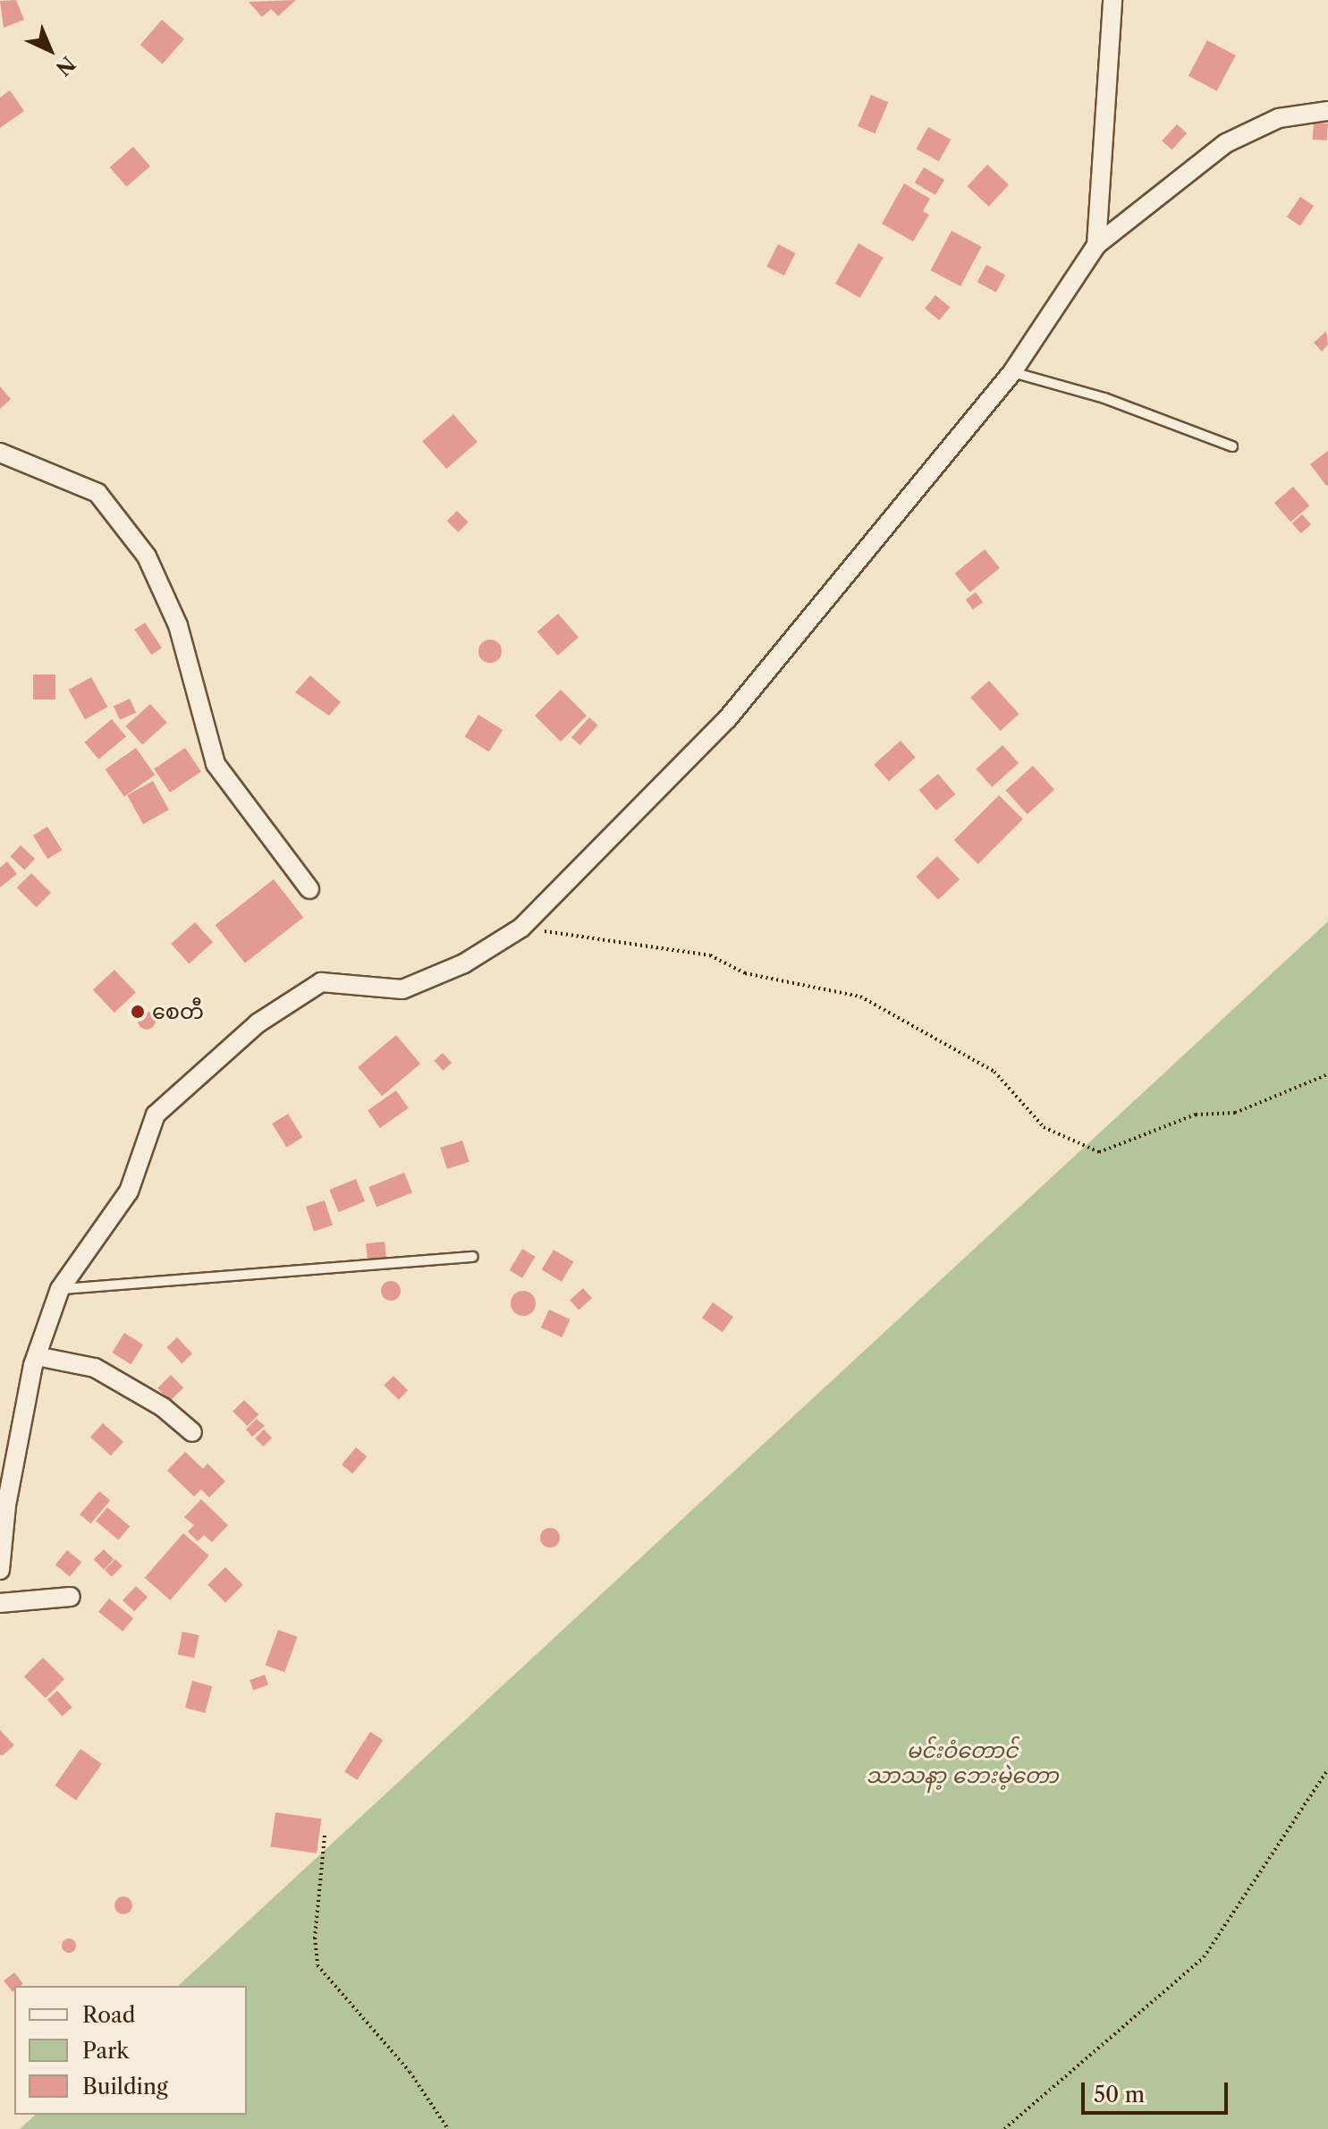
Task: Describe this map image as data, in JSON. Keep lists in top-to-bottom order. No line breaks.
{"parks":["မင်းဝံတောင် သာသနာ့ ‌ဘေးမဲ့တော"],"places":["စေတီ"],"legend":["Road","Park","Building"],"scale_bar":"50 m","north":"bottom right"}
